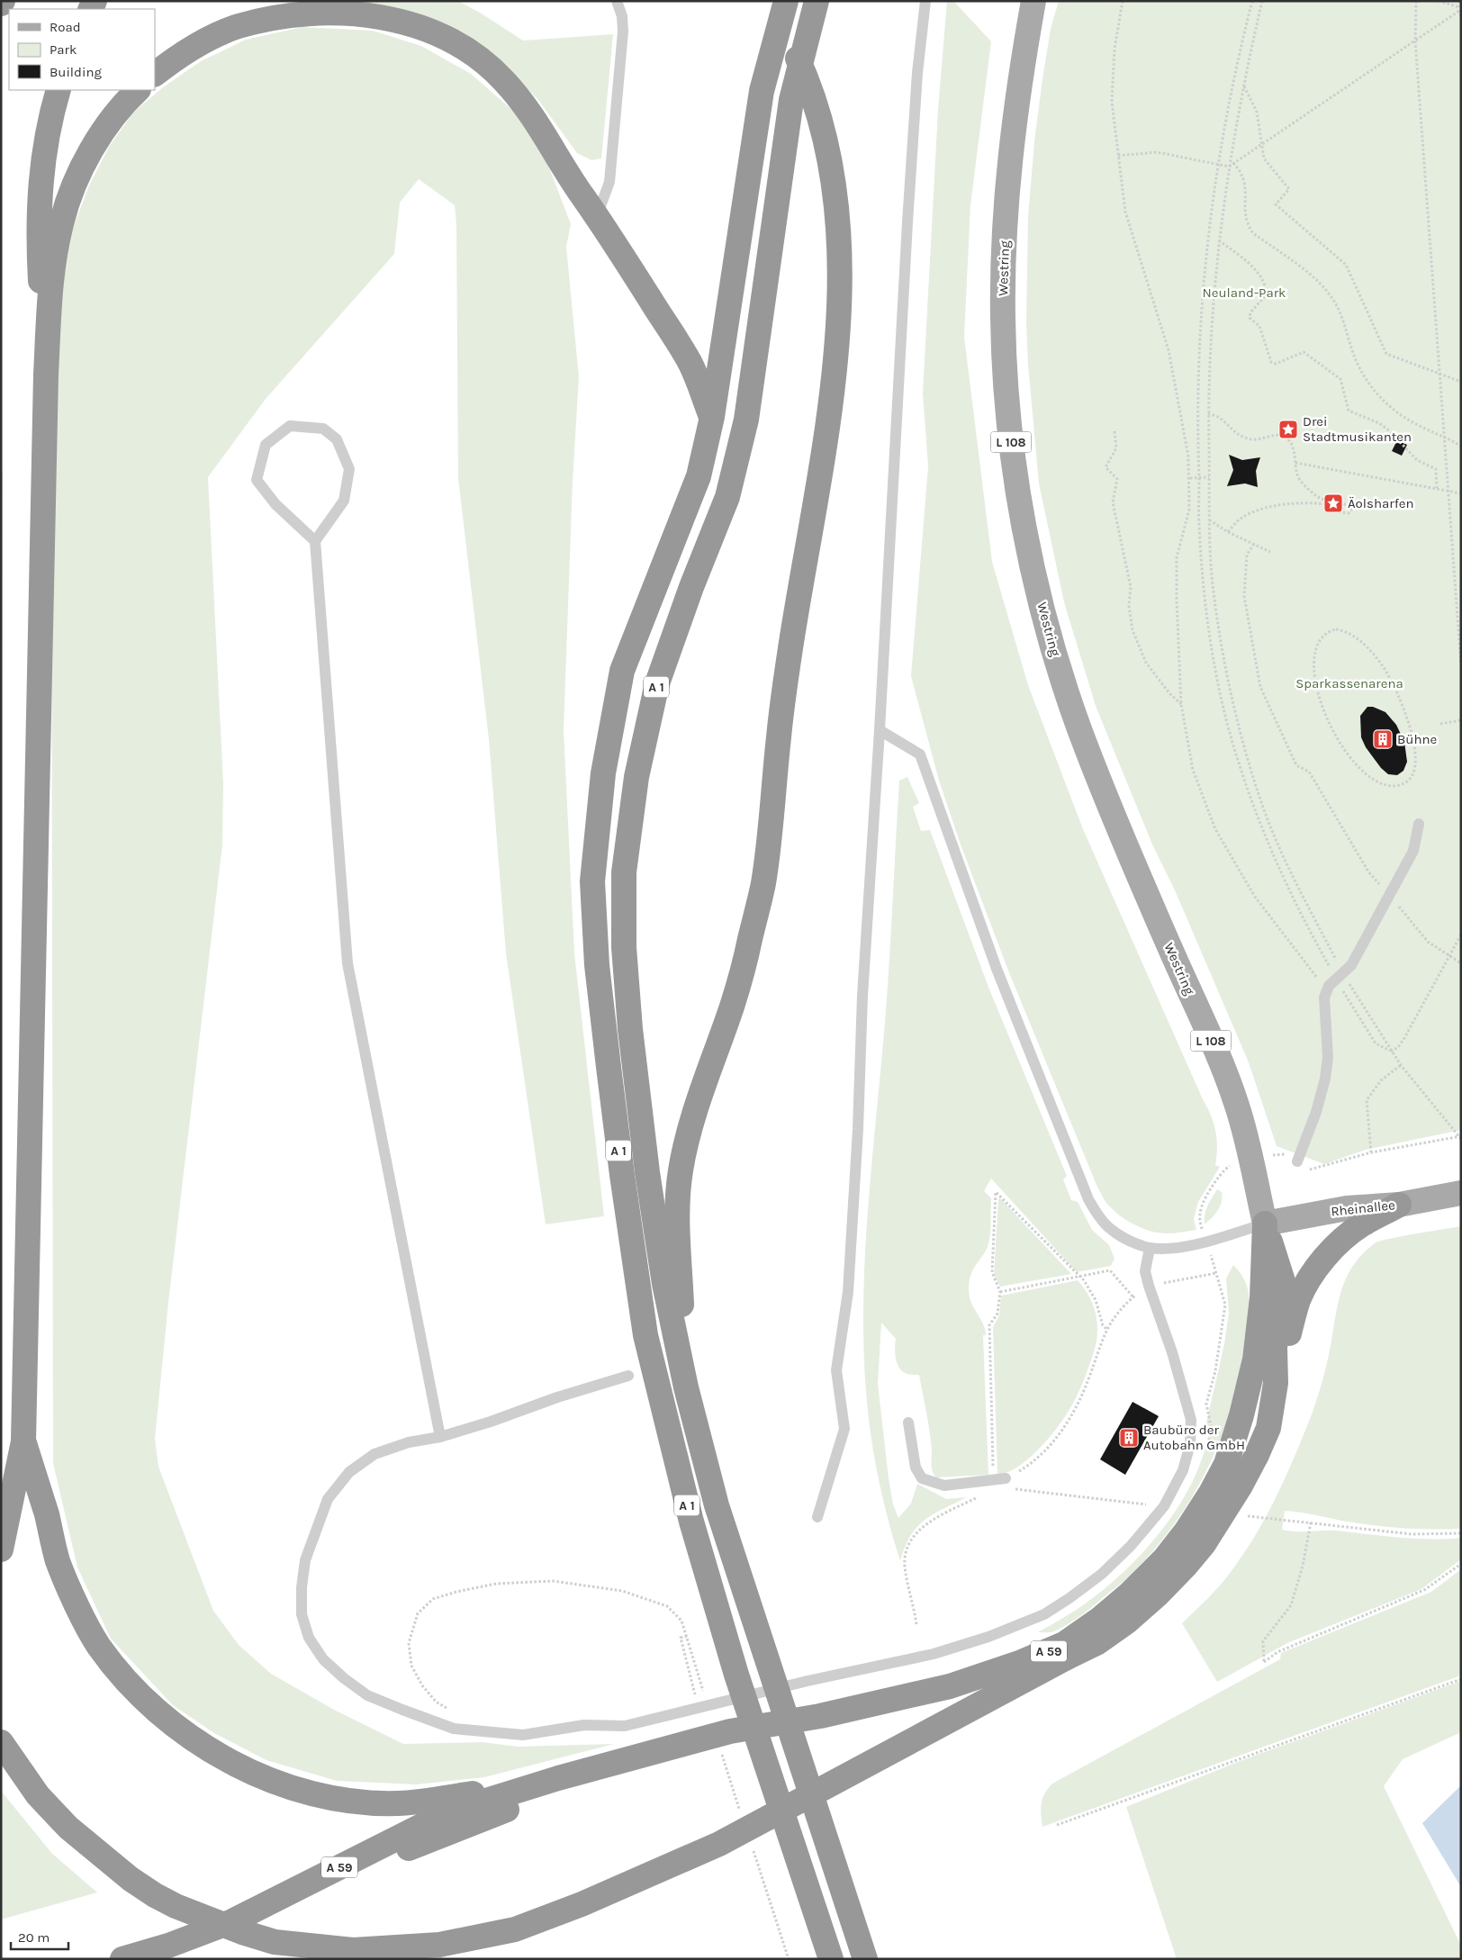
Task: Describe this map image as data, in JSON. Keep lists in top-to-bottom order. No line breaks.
{"streets":{"highway":["A 1","A 59"],"main road":["Westring","L 108","Rheinallee"]},"crossings":[["Westring","Rheinallee"],["Westring","A 59"],["Rheinallee","A 59"]],"parks":["Neuland-Park","Sparkassenarena"],"places":{"place":["Drei Stadtmusikanten","Äolsharfen"],"building":["Bühne","Baubüro der Autobahn GmbH"]},"legend":["Road","Park","Building"],"scale_bar":"20 m"}
